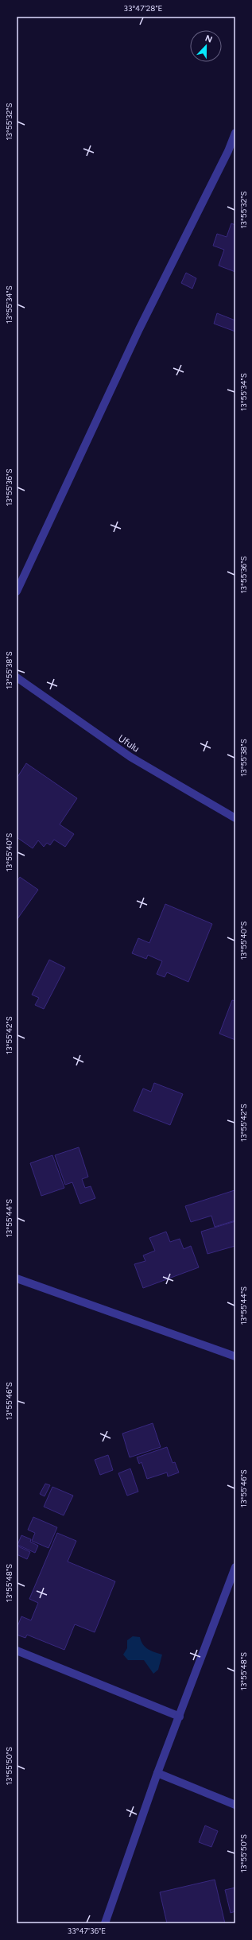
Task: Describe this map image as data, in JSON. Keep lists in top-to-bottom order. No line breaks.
{"streets":{"street":["Ufulu"]},"north":"top","coordinates":["33°47'28\"E","13°55'32\"S","13°55'34\"S","13°55'36\"S","13°55'38\"S","13°55'40\"S","13°55'42\"S","13°55'44\"S","13°55'46\"S","13°55'48\"S","13°55'50\"S","33°47'36\"E"]}
